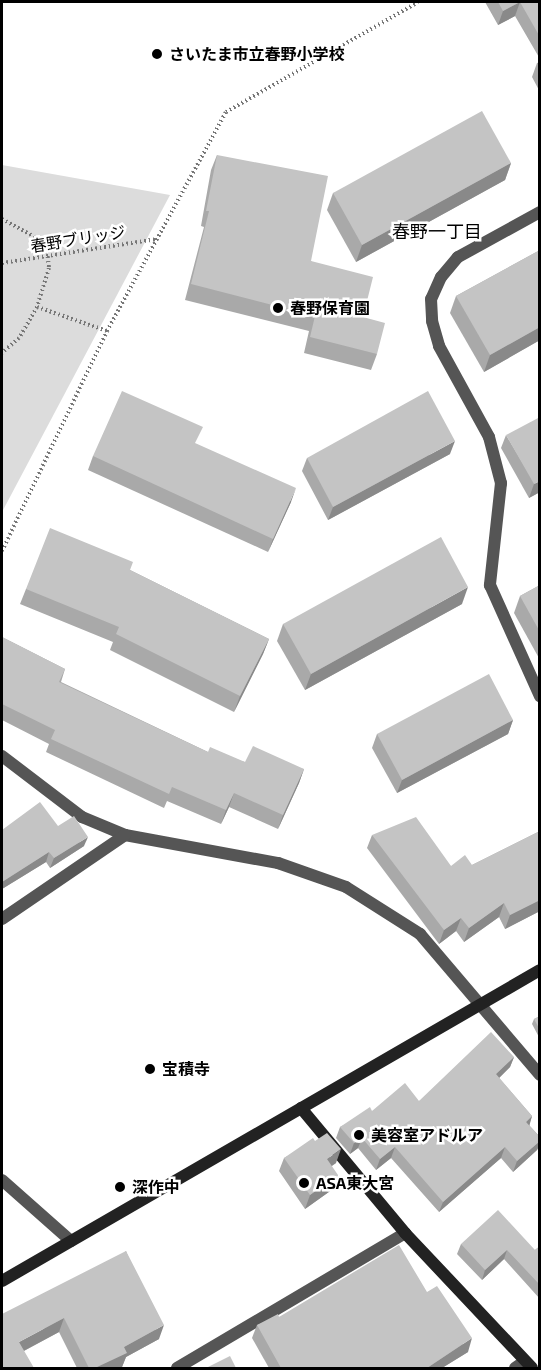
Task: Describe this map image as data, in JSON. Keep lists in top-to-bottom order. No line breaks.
{"streets":{"path":["春野ブリッジ"]},"districts":["春野一丁目"],"places":["さいたま市立春野小学校","春野保育園","宝積寺","美容室アドルア","ASA東大宮","深作中"]}
